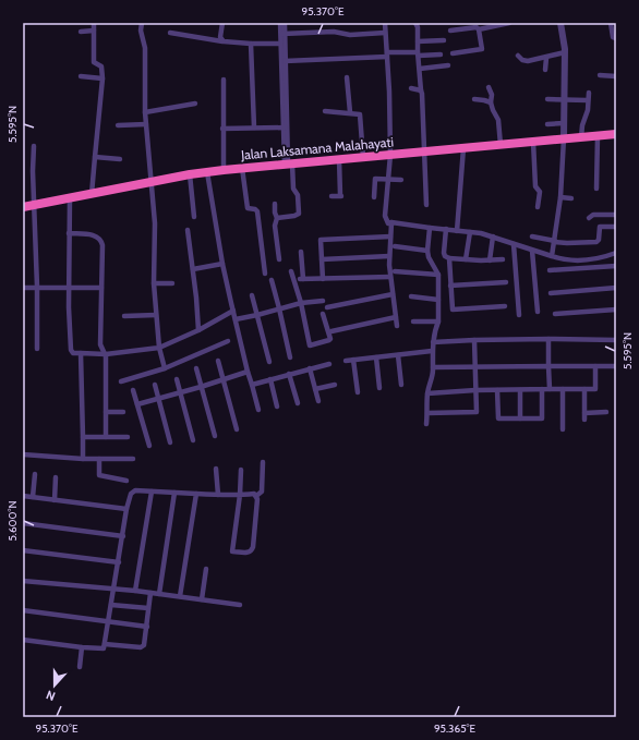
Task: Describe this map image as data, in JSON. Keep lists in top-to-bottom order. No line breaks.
{"streets":{"highway":["Jalan Laksamana Malahayati"]},"north":"bottom","coordinates":["95.370°E","5.595°N","5.600°N","95.365°E"]}
